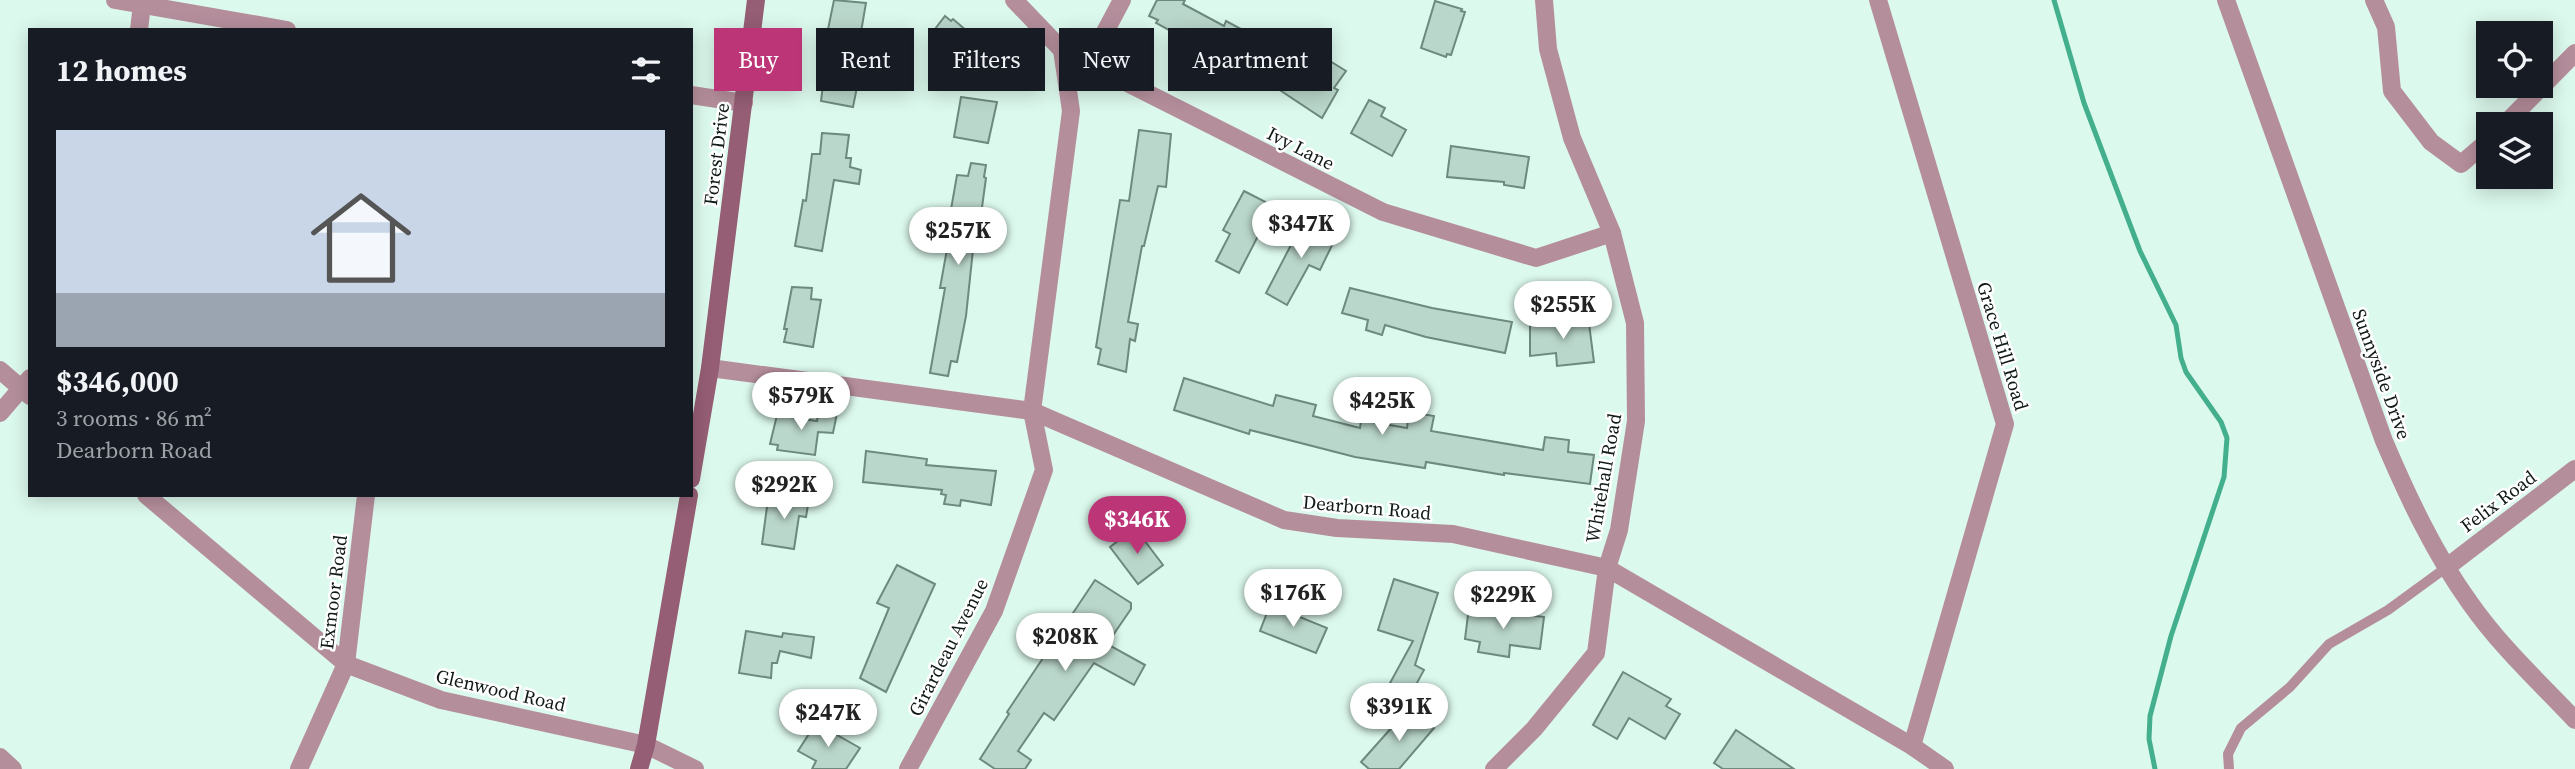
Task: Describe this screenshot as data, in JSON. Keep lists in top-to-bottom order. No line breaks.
{"streets":{"main road":["Forest Drive"],"street":["Ivy Lane","Grace Hill Road","Sunnyside Drive","Whitehall Road","Felix Road","Dearborn Road","Exmoor Road","Girardeau Avenue","Glenwood Road"]},"crossings":[["Ivy Lane","Whitehall Road"],["Forest Drive","Dearborn Road"],["Grace Hill Road","Dearborn Road"],["Sunnyside Drive","Felix Road"],["Whitehall Road","Dearborn Road"],["Dearborn Road","Girardeau Avenue"],["Exmoor Road","Glenwood Road"]],"page":{"chip":["Buy","Rent","Filters","New","Apartment"],"heading":"12 homes","list":[{"name":"$346,000","note":"3 rooms · 86 m² · Dearborn Road"}],"price":["$347K","$257K","$255K","$579K","$425K","$292K","$346K","$176K","$229K","$208K","$391K","$247K"]}}
